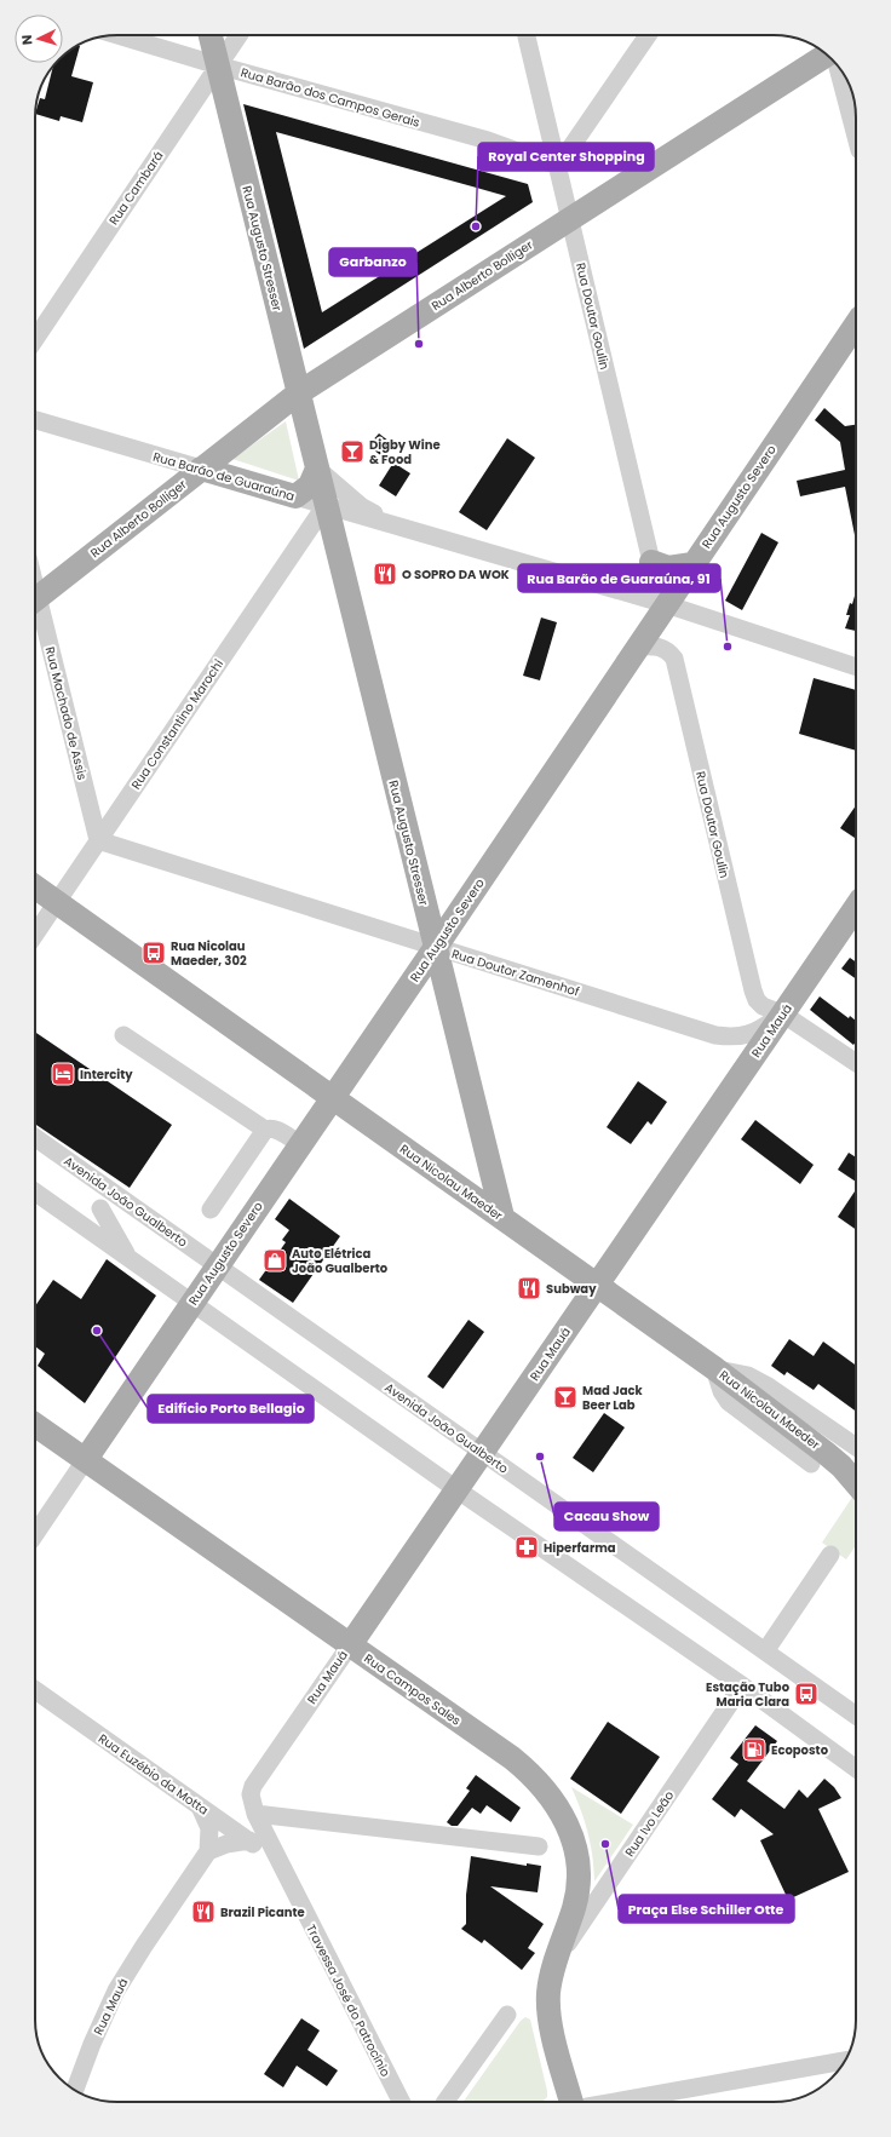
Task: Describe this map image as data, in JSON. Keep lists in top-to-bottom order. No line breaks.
{"streets":{"main road":["Rua Augusto Stresser","Rua Alberto Bolliger","Rua Barão de Guaraúna","Rua Augusto Severo","Rua Mauá","Rua Nicolau Maeder","Rua Campos Sales"],"street":["Rua Barão dos Campos Gerais","Rua Cambará","Rua Doutor Goulin","Rua Machado de Assis","Rua Constantino Marochi","Rua Doutor Zamenhof","Avenida João Gualberto","Rua Euzébio da Motta","Rua Ivo Leão","Travessa José do Patrocínio"]},"crossings":[["Rua Barão dos Campos Gerais","Rua Cambará"],["Rua Barão dos Campos Gerais","Rua Augusto Stresser"],["Rua Barão dos Campos Gerais","Rua Doutor Goulin"],["Rua Cambará","Rua Augusto Stresser"],["Rua Augusto Stresser","Rua Alberto Bolliger"],["Rua Augusto Stresser","Rua Barão de Guaraúna"],["Rua Augusto Stresser","Rua Augusto Severo"],["Rua Augusto Stresser","Rua Constantino Marochi"],["Rua Augusto Stresser","Rua Doutor Zamenhof"],["Rua Augusto Stresser","Rua Nicolau Maeder"],["Rua Alberto Bolliger","Rua Doutor Goulin"],["Rua Alberto Bolliger","Rua Barão de Guaraúna"],["Rua Doutor Goulin","Rua Barão de Guaraúna"],["Rua Doutor Goulin","Rua Augusto Severo"],["Rua Doutor Goulin","Rua Doutor Zamenhof"],["Rua Doutor Goulin","Rua Mauá"],["Rua Barão de Guaraúna","Rua Augusto Severo"],["Rua Barão de Guaraúna","Rua Constantino Marochi"],["Rua Augusto Severo","Rua Doutor Zamenhof"],["Rua Augusto Severo","Rua Nicolau Maeder"],["Rua Augusto Severo","Avenida João Gualberto"],["Rua Augusto Severo","Rua Campos Sales"],["Rua Machado de Assis","Rua Constantino Marochi"],["Rua Machado de Assis","Rua Doutor Zamenhof"],["Rua Constantino Marochi","Rua Doutor Zamenhof"],["Rua Constantino Marochi","Rua Nicolau Maeder"],["Rua Doutor Zamenhof","Rua Mauá"],["Rua Mauá","Rua Nicolau Maeder"],["Rua Mauá","Avenida João Gualberto"],["Rua Mauá","Rua Campos Sales"],["Rua Mauá","Travessa José do Patrocínio"],["Rua Campos Sales","Rua Ivo Leão"],["Rua Euzébio da Motta","Travessa José do Patrocínio"]],"places":{"other":["Royal Center Shopping","Garbanzo","Rua Barão de Guaraúna, 91","Edifício Porto Bellagio","Cacau Show","Praça Else Schiller Otte"],"bar":["Digby Wine & Food","Mad Jack Beer Lab"],"restaurant":["O SOPRO DA WOK","Subway","Brazil Picante"],"bus stop":["Rua Nicolau Maeder, 302","Estação Tubo Maria Clara"],"hotel":["Intercity"],"shop":["Auto Elétrica João Gualberto"],"pharmacy":["Hiperfarma"],"fuel station":["Ecoposto"]},"north":"left"}
